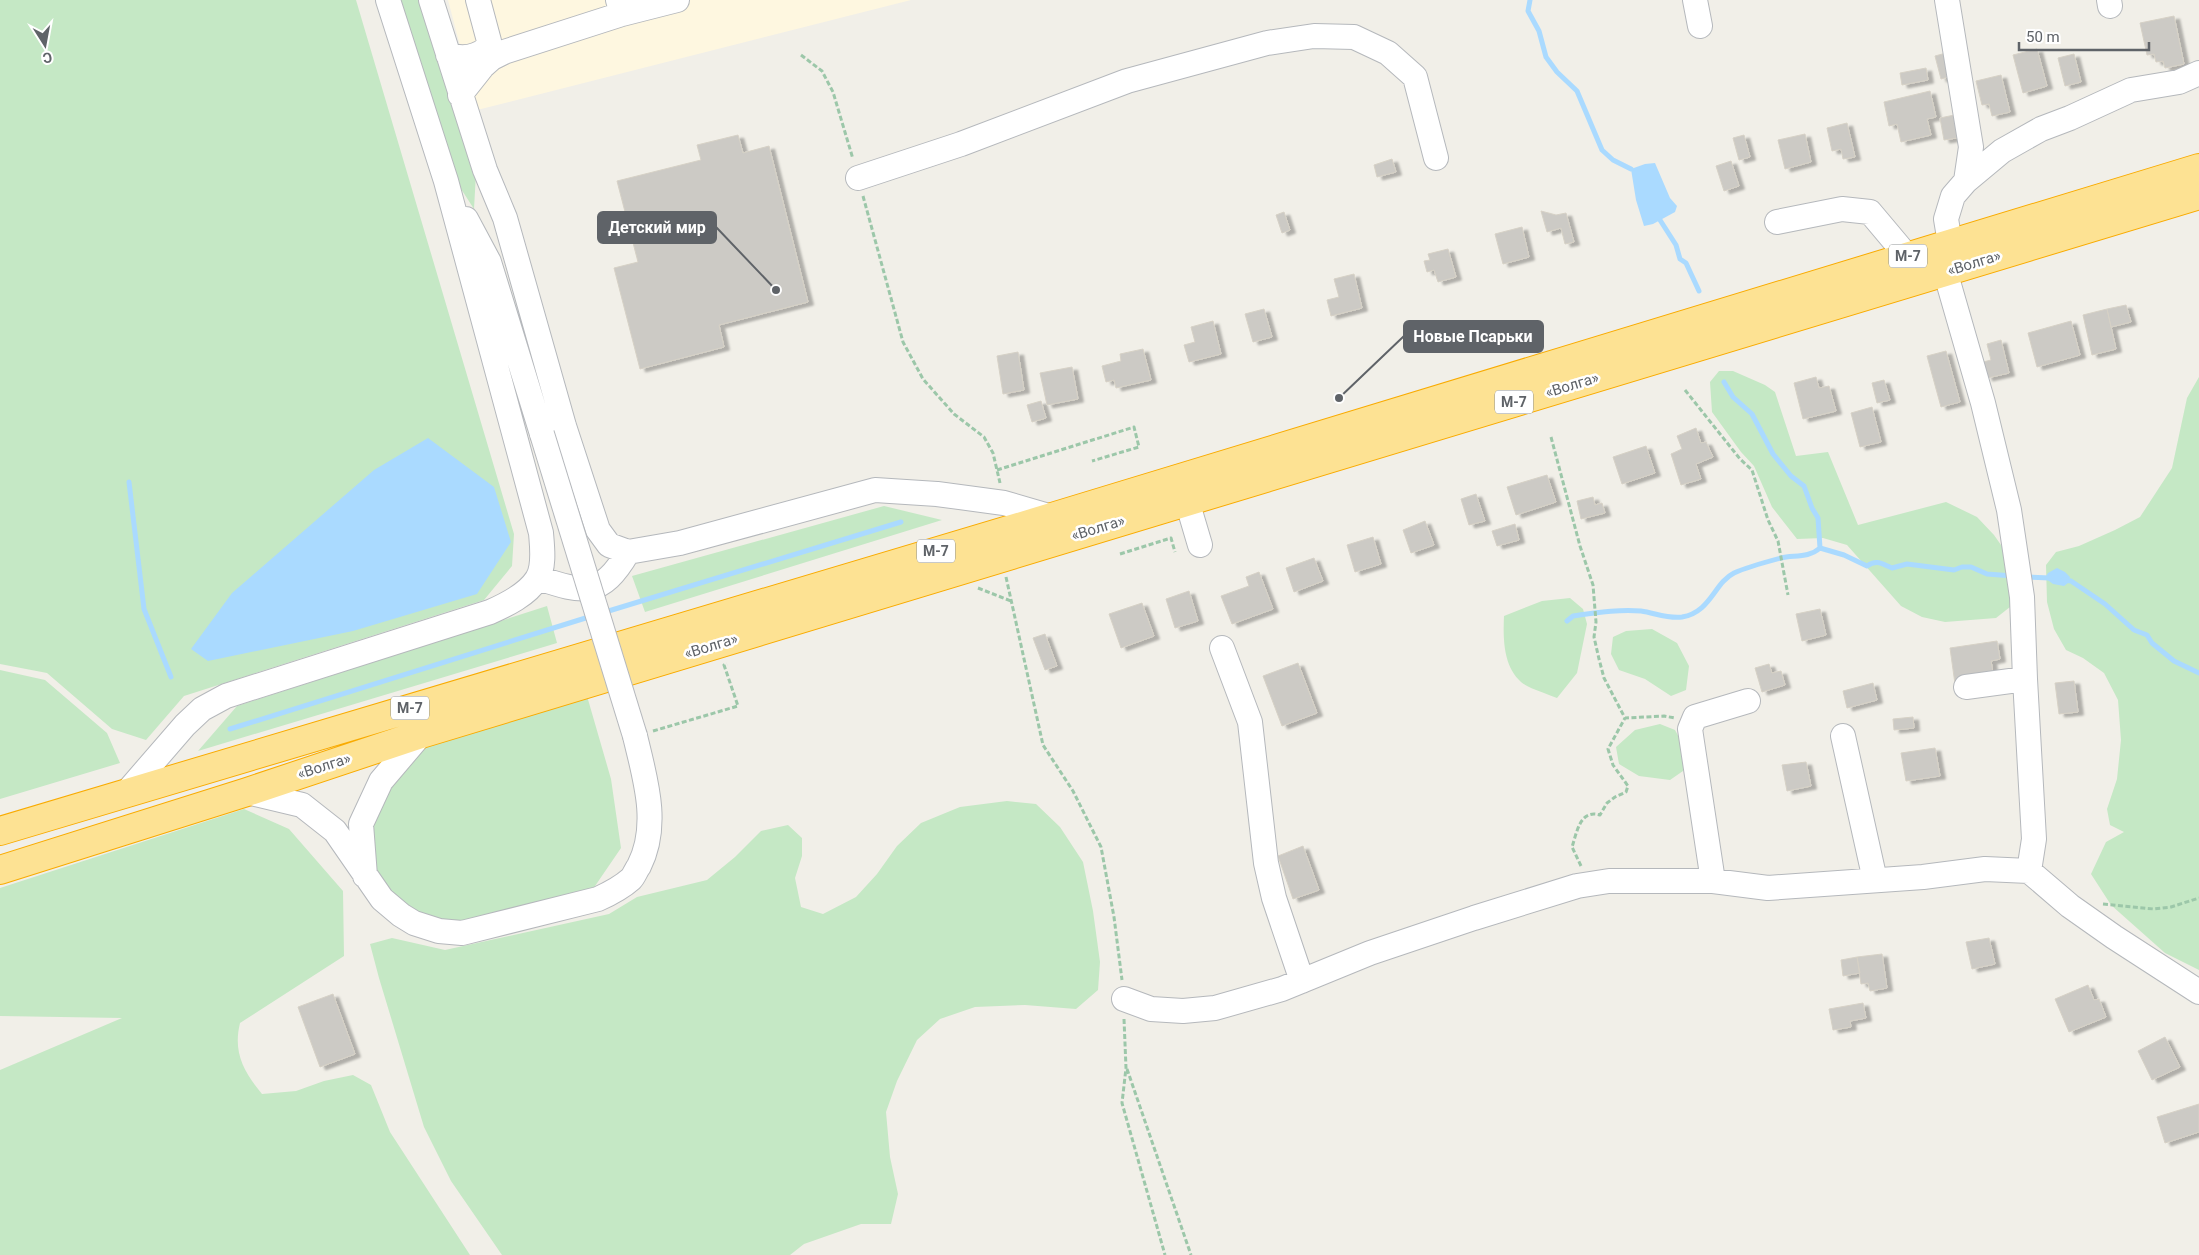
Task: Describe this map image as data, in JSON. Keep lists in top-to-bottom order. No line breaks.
{"streets":{"highway":["М-7","«Волга»"]},"places":["Детский мир","Новые Псарьки"],"scale_bar":"50 m","north":"bottom"}
